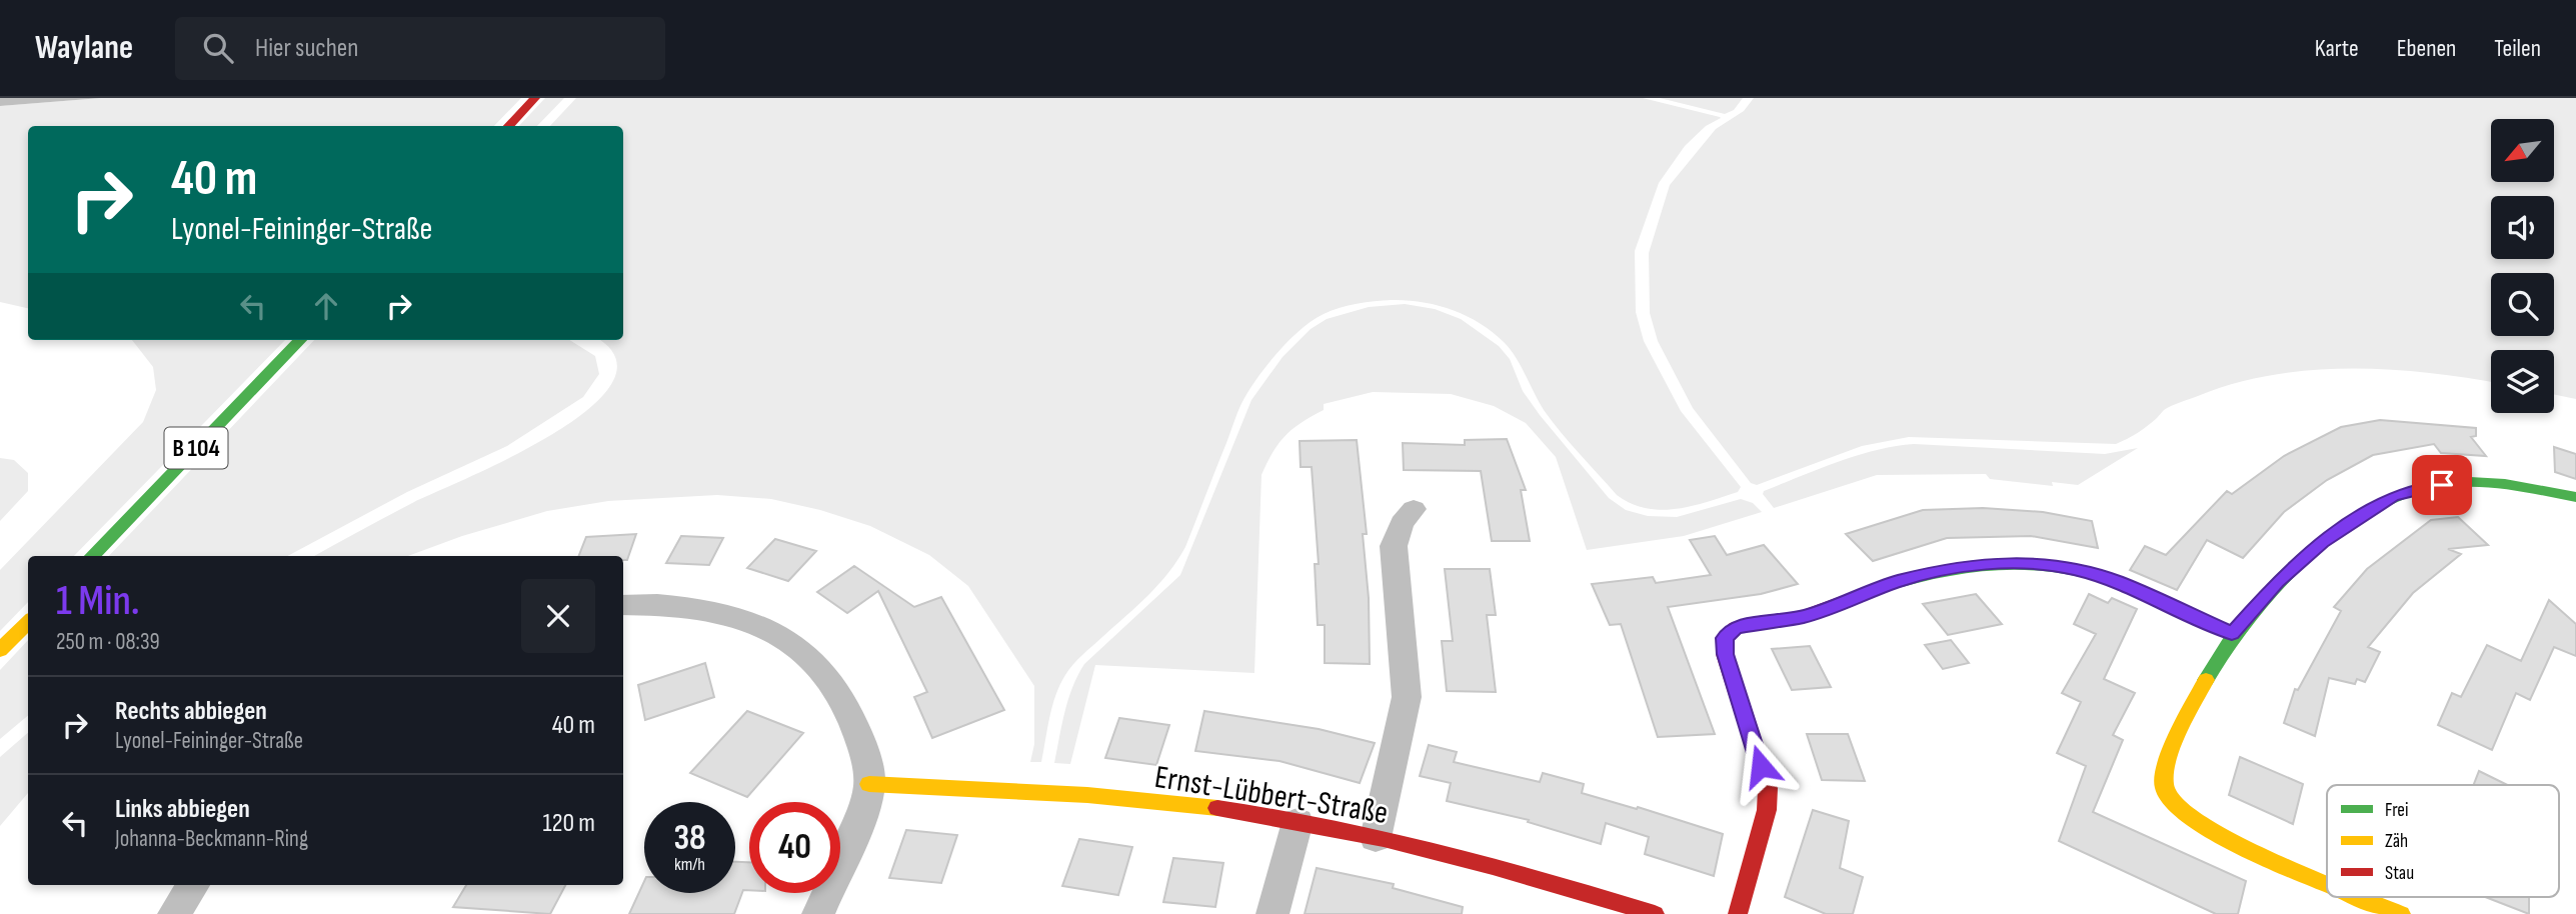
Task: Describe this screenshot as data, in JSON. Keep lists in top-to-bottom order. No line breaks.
{"streets":{"street":["B 104","Ernst-Lübbert-Straße"]},"legend":["Frei","Zäh","Stau"],"north":"bottom left","page":{"header":"Waylane","search":"Hier suchen","nav":["Karte","Ebenen","Teilen"],"turn":["40 m","Lyonel-Feininger-Straße"],"heading":["1 Min.","250 m · 08:39"],"list":[{"name":"Rechts abbiegen","note":"Lyonel-Feininger-Straße","value":"40 m"},{"name":"Links abbiegen","note":"Johanna-Beckmann-Ring","value":"120 m"}],"speed":"38 km/h","limit":"40"}}
